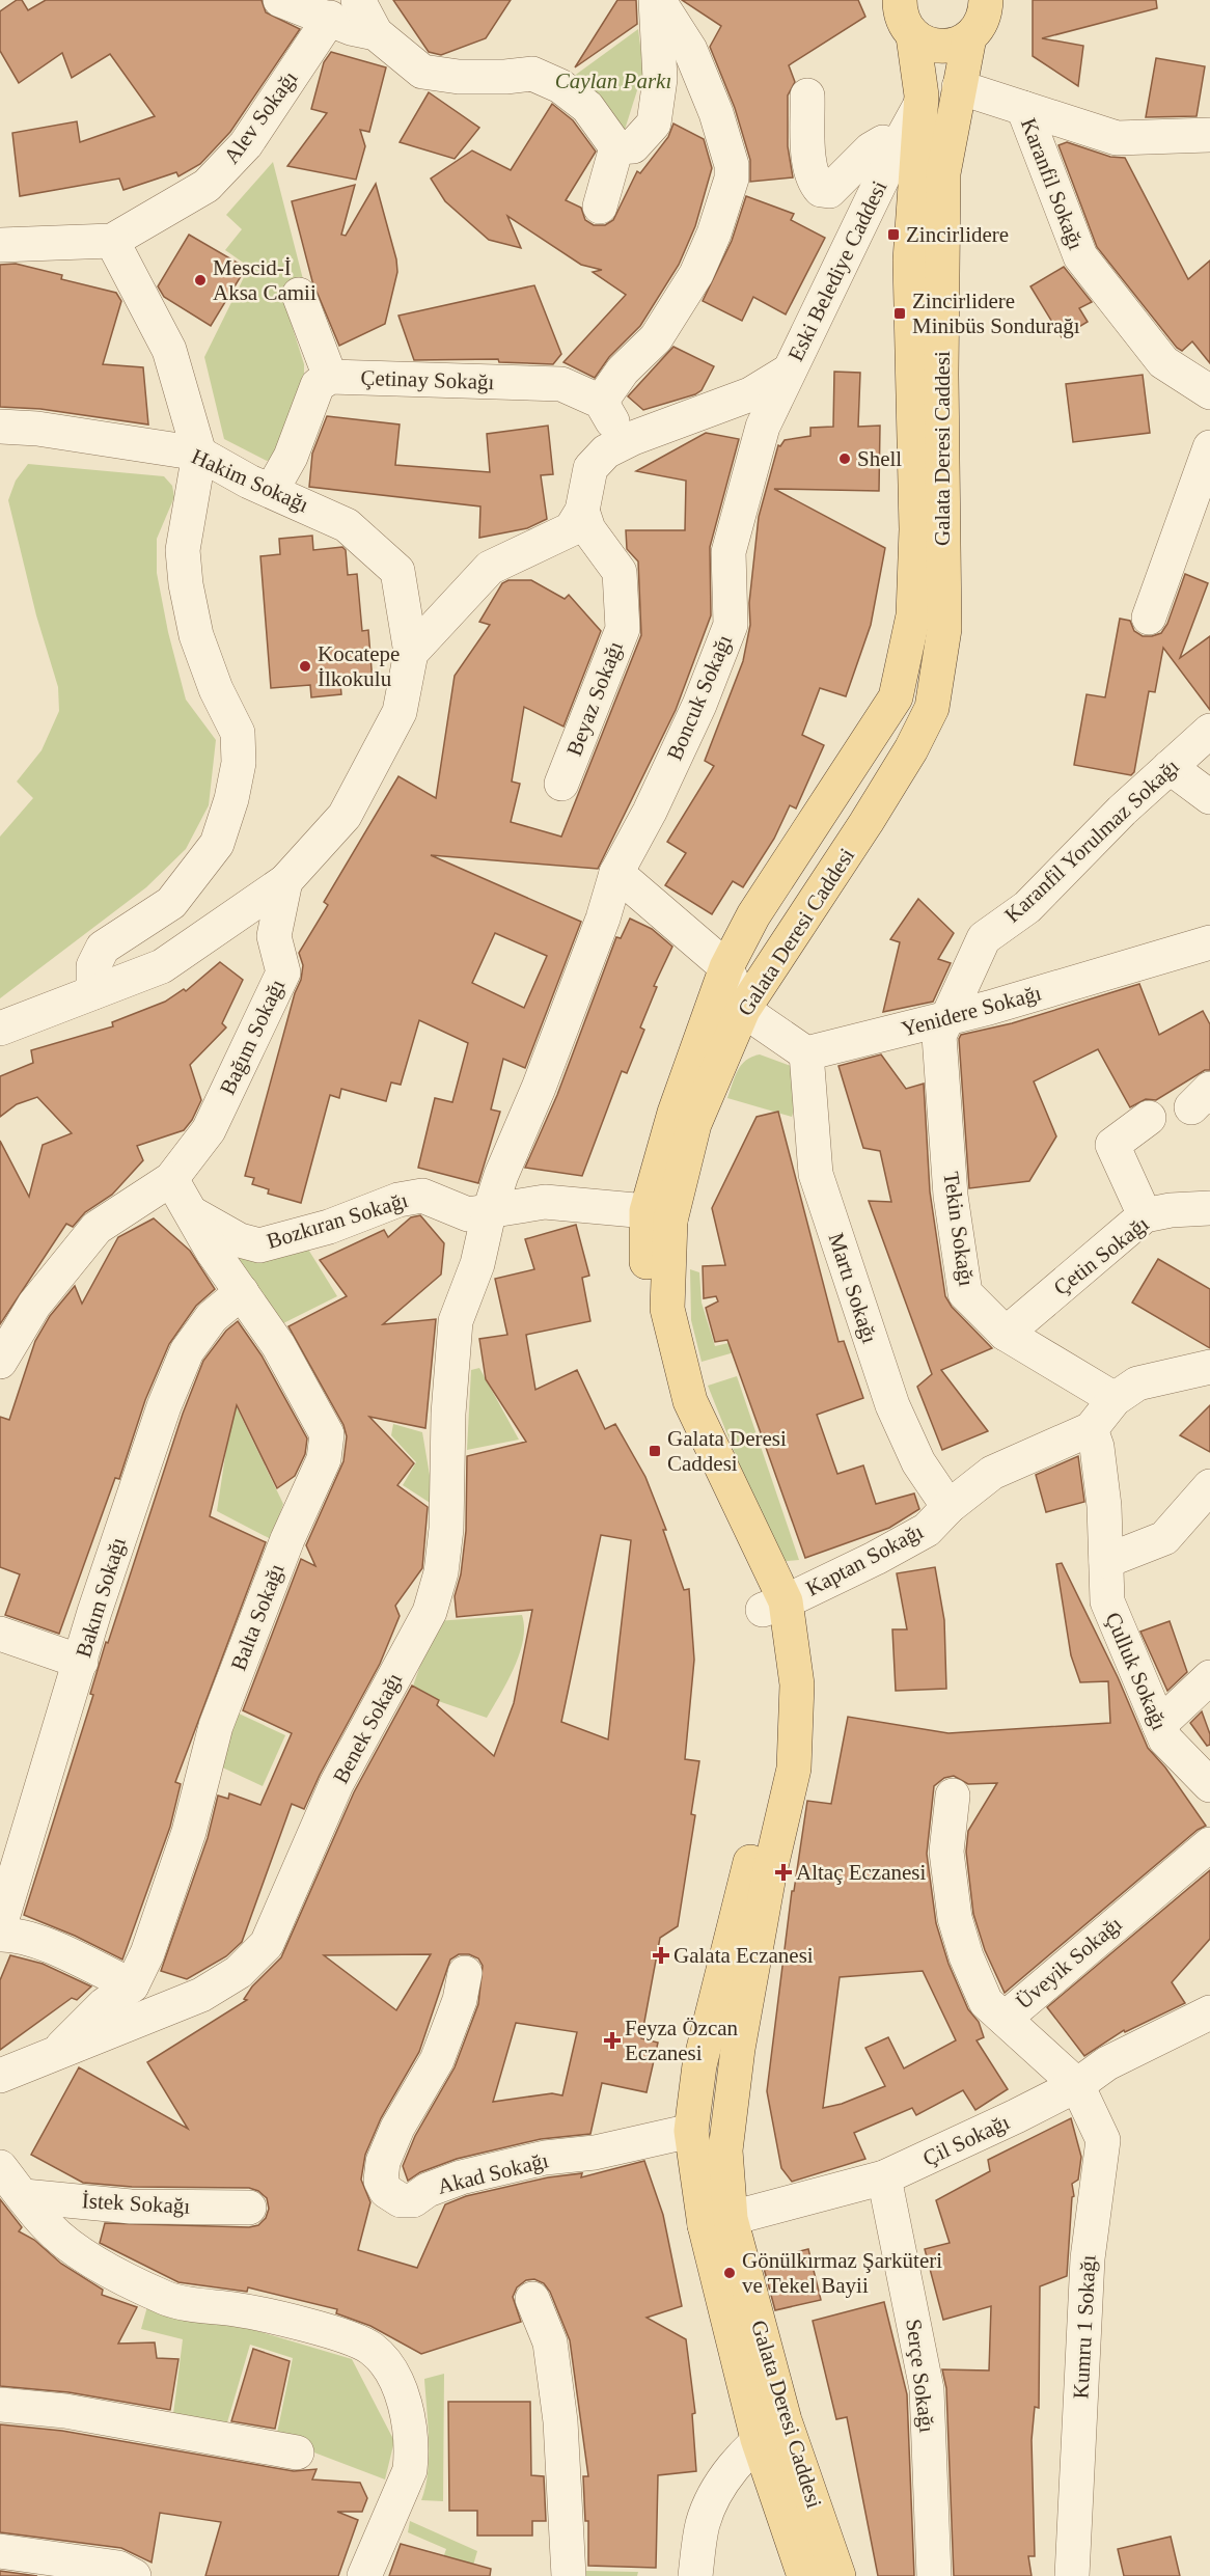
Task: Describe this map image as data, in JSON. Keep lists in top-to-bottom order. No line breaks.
{"streets":{"main road":["Galata Deresi Caddesi"],"street":["Alev Sokağı","Karanfil Sokağı","Eski Belediye Caddesi","Çetinay Sokağı","Hakim Sokağı","Boncuk Sokağı","Beyaz Sokağı","Karanfil Yorulmaz Sokağı","Yenidere Sokağı","Bağım Sokağı","Bozkıran Sokağı","Tekin Sokağı","Çetin Sokağı","Martı Sokağı","Kaptan Sokağı","Bakım Sokağı","Balta Sokağı","Çulluk Sokağı","Benek Sokağı","Üveyik Sokağı","Çil Sokağı","Akad Sokağı","İstek Sokağı","Kumru 1 Sokağı","Serçe Sokağı"]},"crossings":[["Eski Belediye Caddesi","Galata Deresi Caddesi"],["Eski Belediye Caddesi","Boncuk Sokağı"],["Eski Belediye Caddesi","Beyaz Sokağı"],["Çetinay Sokağı","Hakim Sokağı"],["Galata Deresi Caddesi","Bozkıran Sokağı"],["Galata Deresi Caddesi","Kaptan Sokağı"],["Galata Deresi Caddesi","Çil Sokağı"],["Galata Deresi Caddesi","Akad Sokağı"],["Boncuk Sokağı","Bozkıran Sokağı"],["Boncuk Sokağı","Benek Sokağı"],["Karanfil Yorulmaz Sokağı","Yenidere Sokağı"],["Karanfil Yorulmaz Sokağı","Tekin Sokağı"],["Yenidere Sokağı","Tekin Sokağı"],["Yenidere Sokağı","Martı Sokağı"],["Bağım Sokağı","Balta Sokağı"],["Bozkıran Sokağı","Balta Sokağı"],["Bozkıran Sokağı","Benek Sokağı"],["Tekin Sokağı","Çetin Sokağı"],["Martı Sokağı","Kaptan Sokağı"],["Kaptan Sokağı","Çulluk Sokağı"],["Bakım Sokağı","Balta Sokağı"],["Balta Sokağı","Benek Sokağı"],["Üveyik Sokağı","Çil Sokağı"],["Üveyik Sokağı","Kumru 1 Sokağı"],["Çil Sokağı","Kumru 1 Sokağı"],["Çil Sokağı","Serçe Sokağı"]],"parks":["Caylan Parkı"],"places":{"transit":["Zincirlidere","Zincirlidere Minibüs Sondurağı","Galata Deresi Caddesi"],"other":["Mescid-İ Aksa Camii","Shell","Kocatepe İlkokulu","Gönülkırmaz Şarküteri ve Tekel Bayii"],"health":["Altaç Eczanesi","Galata Eczanesi","Feyza Özcan Eczanesi"]}}
